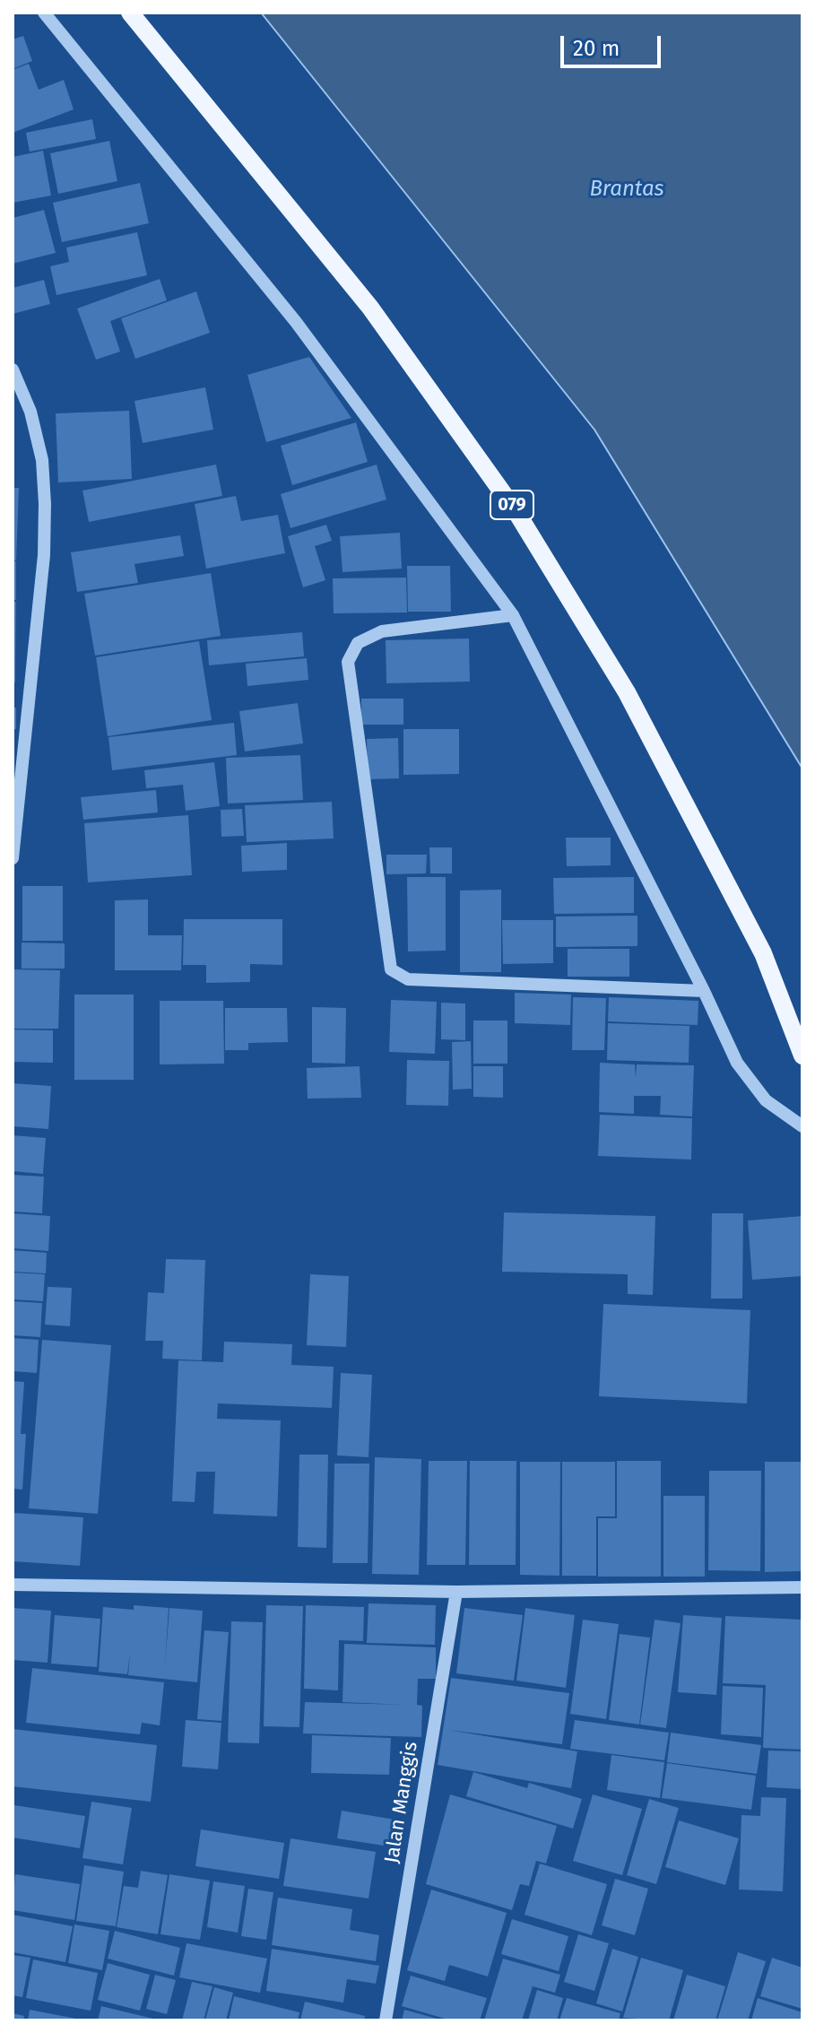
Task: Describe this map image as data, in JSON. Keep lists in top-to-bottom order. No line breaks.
{"streets":{"main road":["079"],"street":["Jalan Manggis"]},"water":["Brantas"],"scale_bar":"20 m"}
